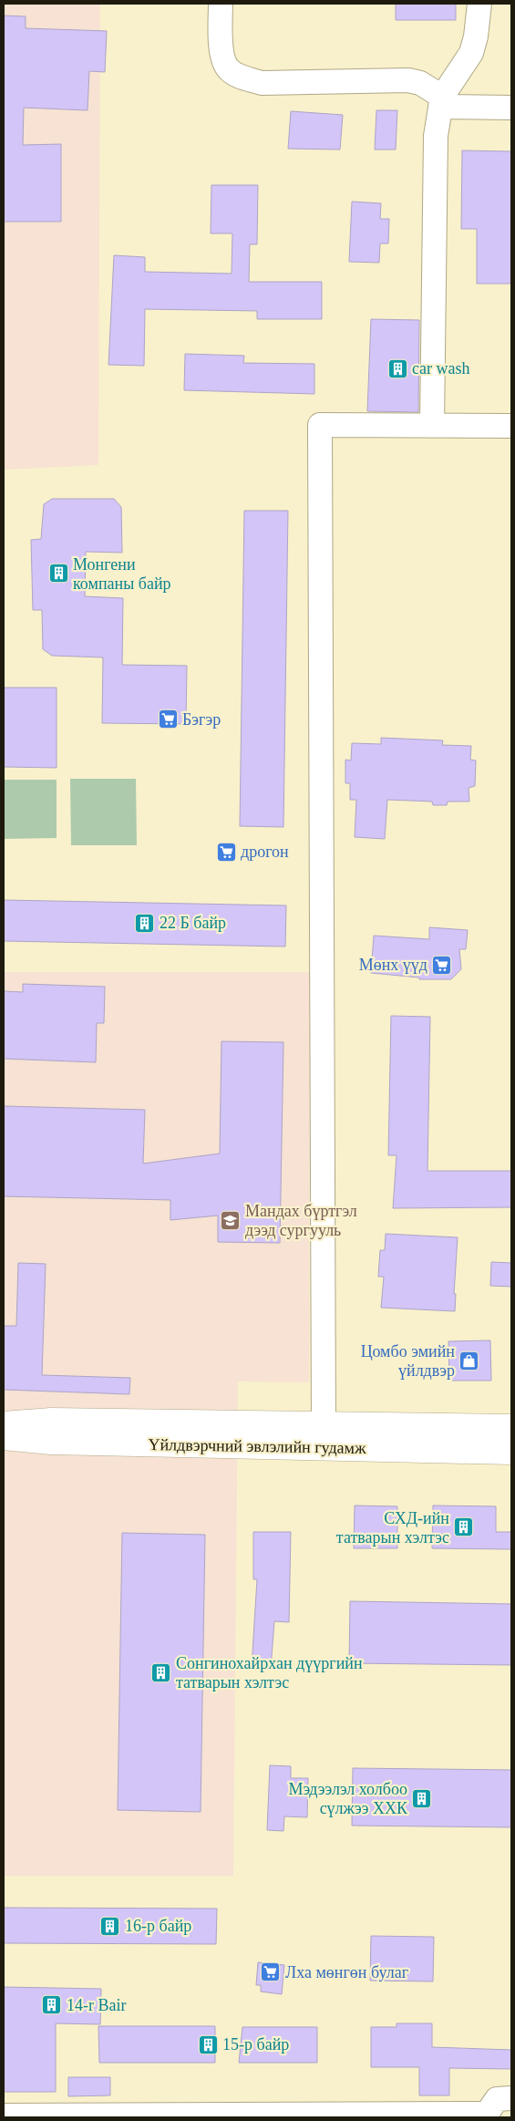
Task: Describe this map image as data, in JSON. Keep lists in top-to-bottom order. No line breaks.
{"streets":{"main road":["Үйлдвэрчний эвлэлийн гудамж"]},"places":{"building":["car wash","Монгени компаны байр","22 Б байр","СХД-ийн татварын хэлтэс","Сонгинохайрхан дүүргийн татварын хэлтэс","Мэдээлэл холбоо сүлжээ ХХК","16-р байр","14-r Bair","15-р байр"],"supermarket":["Бэгэр","дрогон","Мөнх үүд","Лха мөнгөн булаг"],"school or university":["Мандах бүртгэл дээд сургууль"],"shop":["Цомбо эмийн үйлдвэр"]}}
